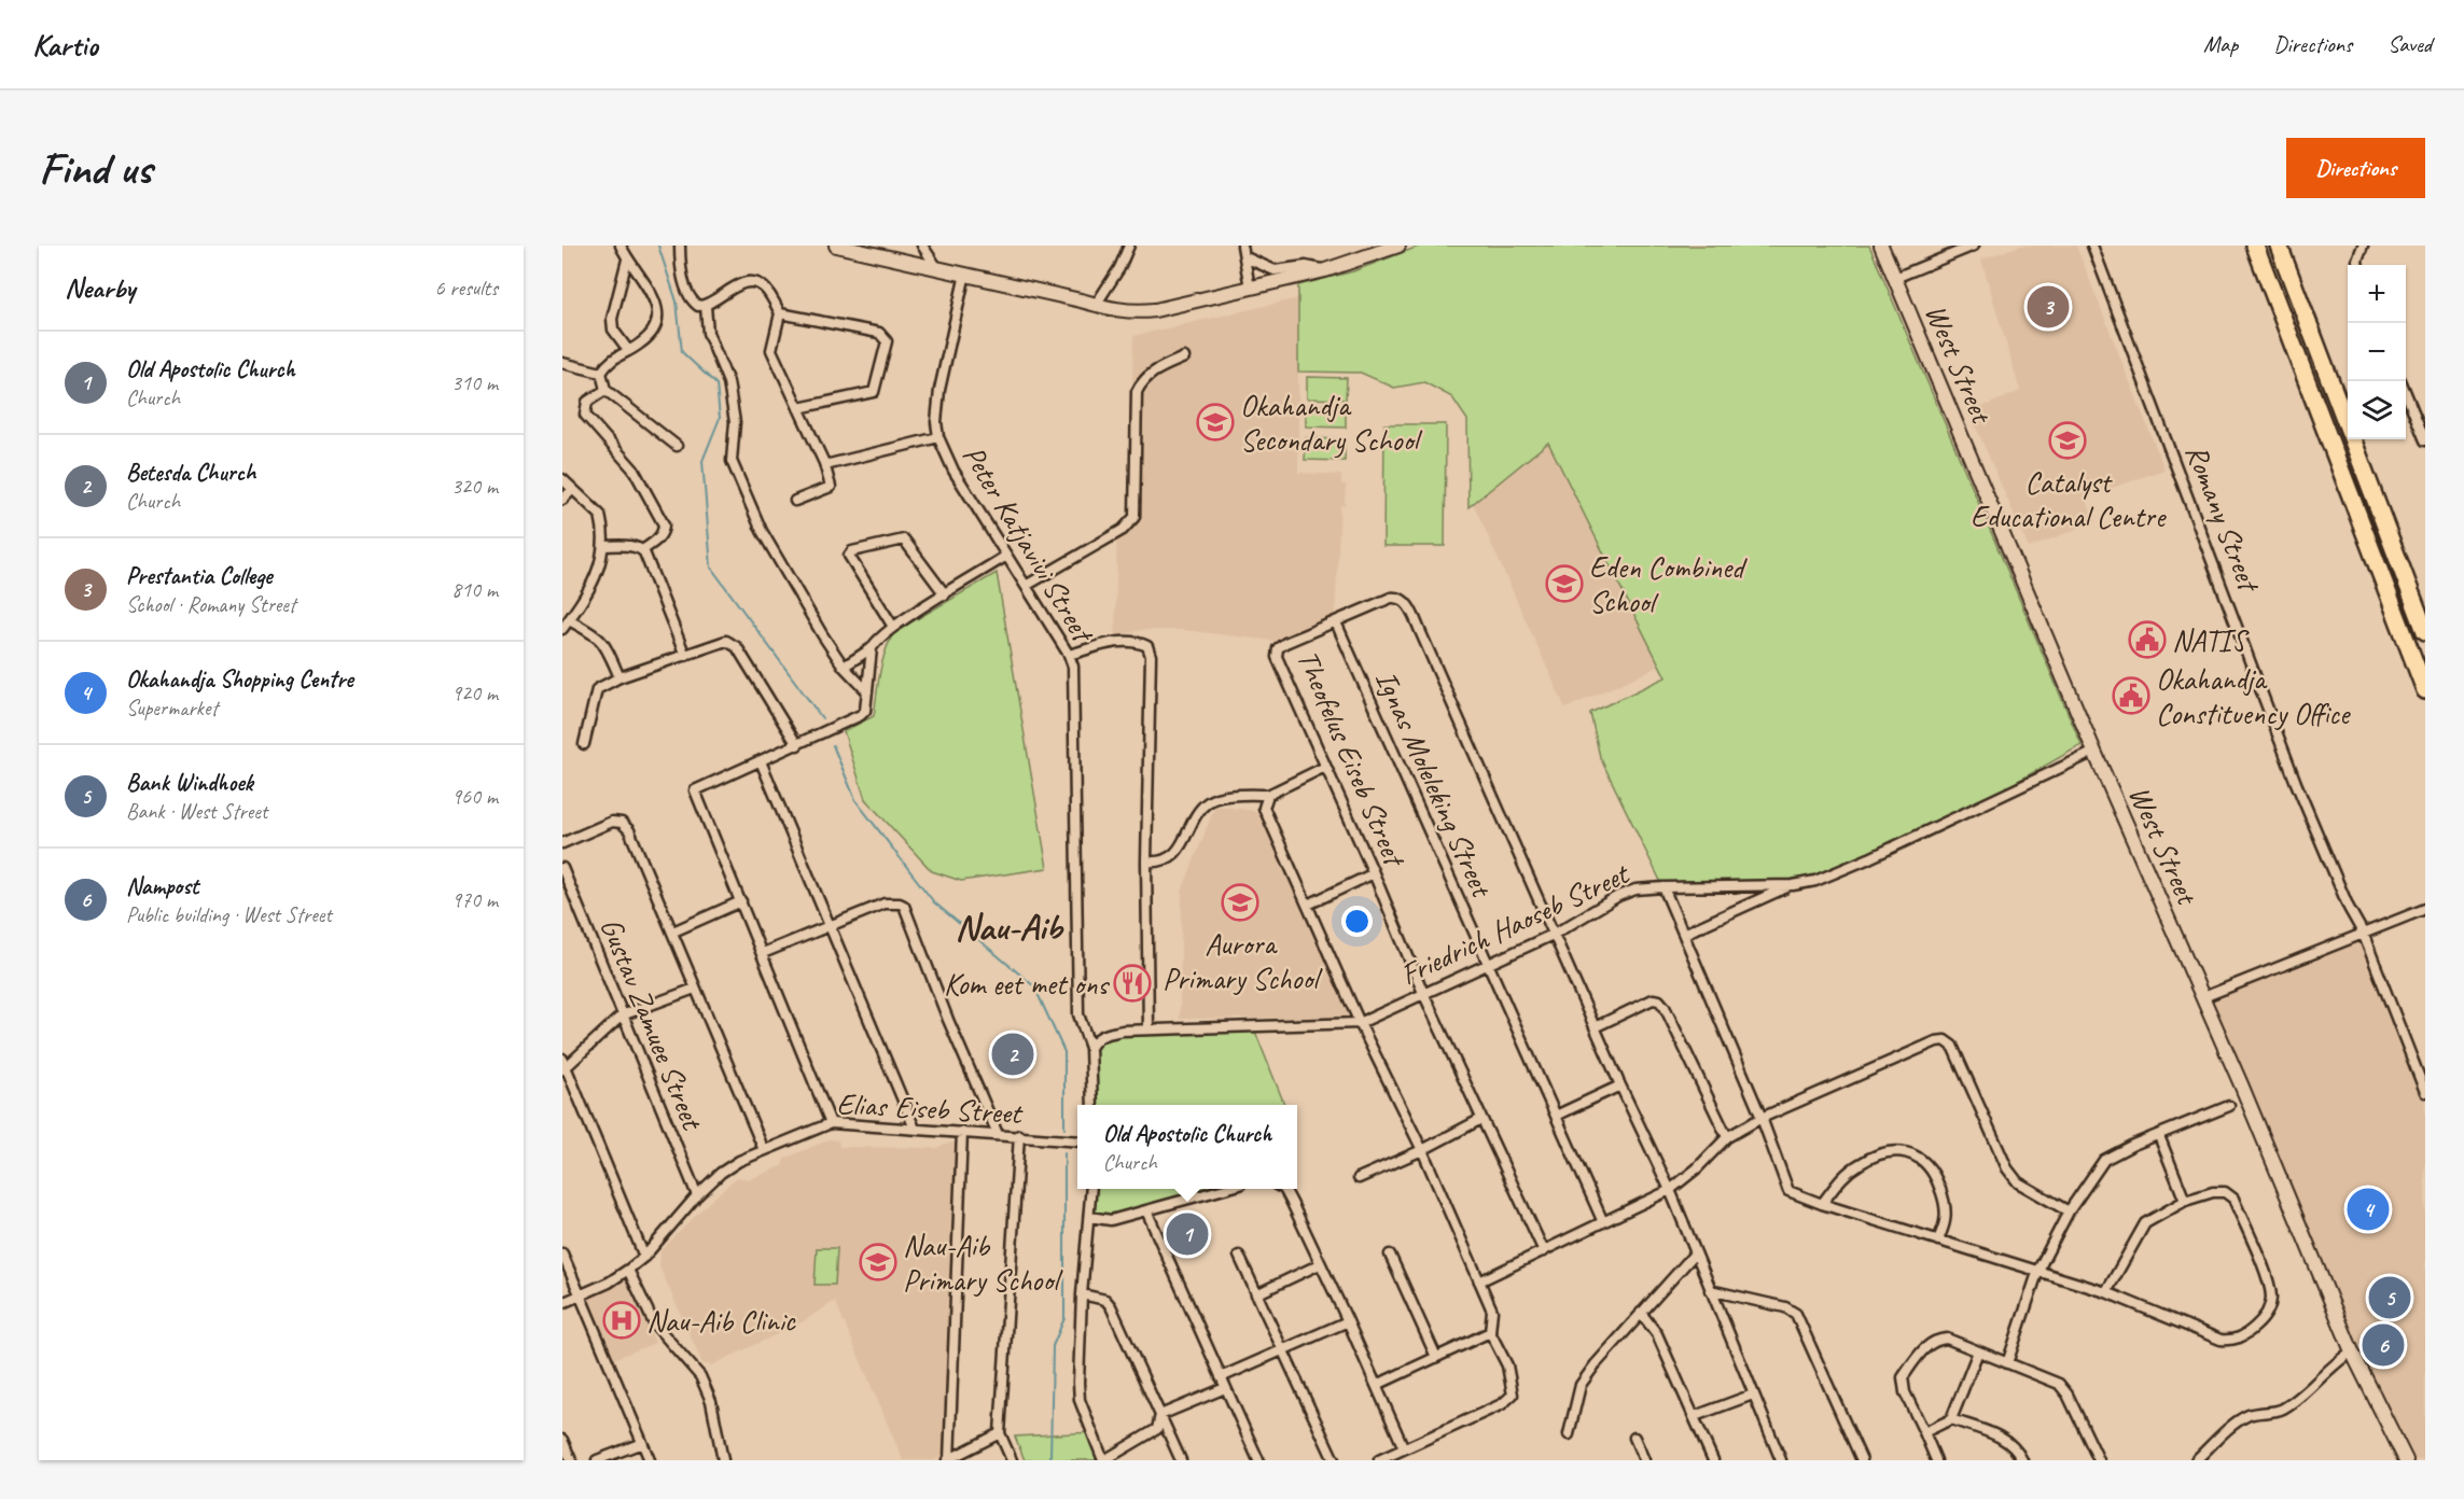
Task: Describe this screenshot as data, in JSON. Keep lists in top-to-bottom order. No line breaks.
{"streets":{"street":["West Street","Romany Street","Peter Katjavivi Street","Theofelus Eiseb Street","Ignas Moleleking Street","Friedrich Haoseb Street","Gustav Zamuee Street","Elias Eiseb Street"]},"crossings":[["West Street","Friedrich Haoseb Street"],["Peter Katjavivi Street","Friedrich Haoseb Street"],["Theofelus Eiseb Street","Ignas Moleleking Street"],["Theofelus Eiseb Street","Friedrich Haoseb Street"],["Ignas Moleleking Street","Friedrich Haoseb Street"],["Gustav Zamuee Street","Elias Eiseb Street"]],"districts":["Nau-Aib"],"places":{"school or university":["Okahandja Secondary School","Catalyst Educational Centre","Eden Combined School","Aurora Primary School","Nau-Aib Primary School"],"public building":["NATIS","Okahandja Constituency Office"],"restaurant":["Kom eet met ons"],"hospital":["Nau-Aib Clinic"]},"page":{"header":"Kartio","nav":["Map","Directions","Saved"],"buttons":"Directions","title":"Find us","heading":["Nearby","6 results"],"map_buttons":["+","−"],"pins":["3","2","4","1","5","6"],"list":[{"mark":"1","name":"Old Apostolic Church","note":"Church","value":"310 m"},{"mark":"2","name":"Betesda Church","note":"Church","value":"320 m"},{"mark":"3","name":"Prestantia College","note":"School · Romany Street","value":"810 m"},{"mark":"4","name":"Okahandja Shopping Centre","note":"Supermarket","value":"920 m"},{"mark":"5","name":"Bank Windhoek","note":"Bank · West Street","value":"960 m"},{"mark":"6","name":"Nampost","note":"Public building · West Street","value":"970 m"}],"popup":["Old Apostolic Church","Church"]}}
